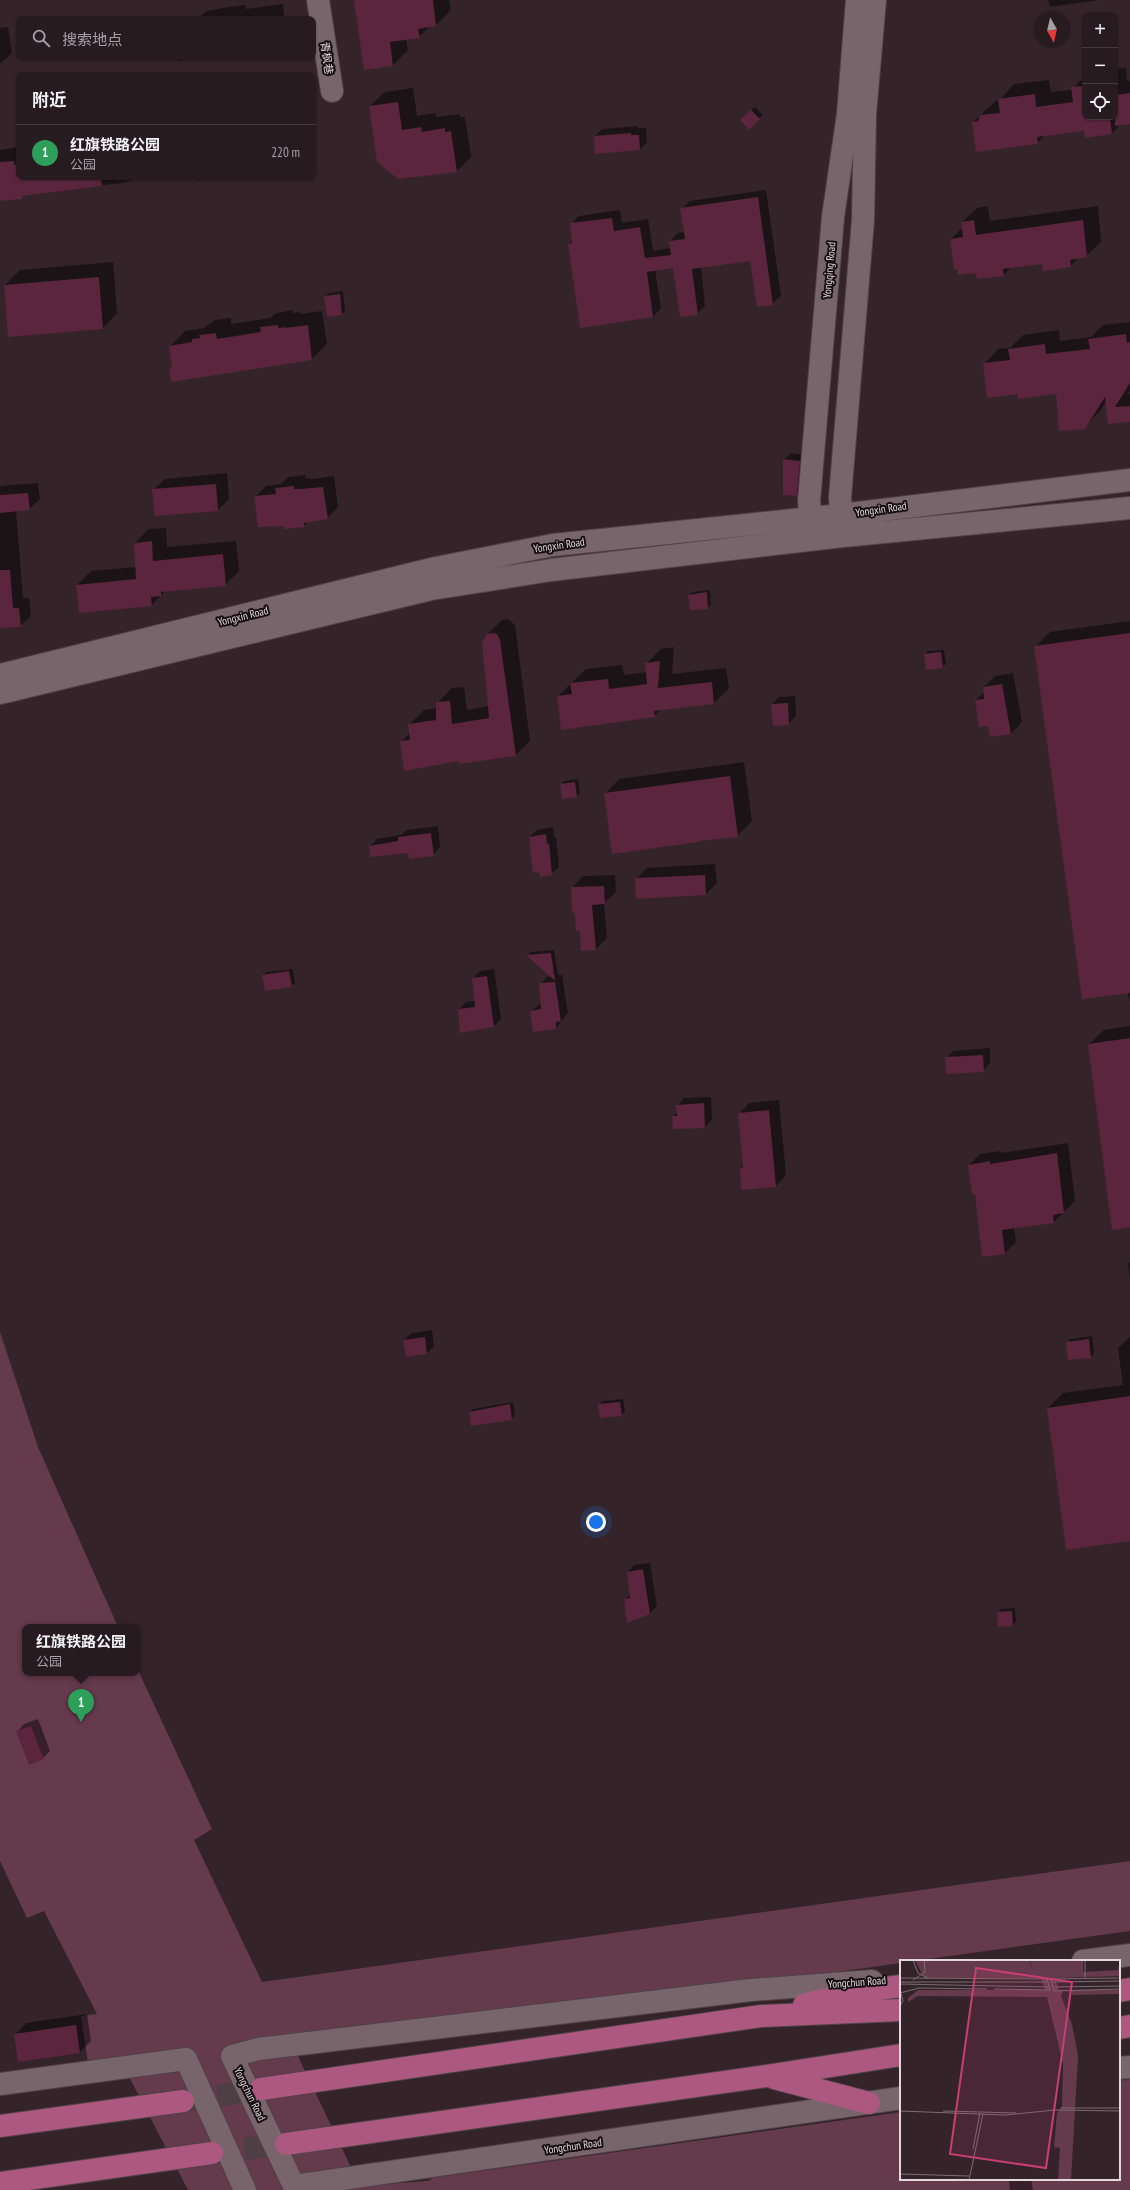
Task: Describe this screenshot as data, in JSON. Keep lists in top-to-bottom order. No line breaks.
{"streets":{"main road":["Yongchun Road"],"street":["青枫巷","Yongqing Road","Yongxin Road"]},"crossings":[["Yongqing Road","Yongxin Road"]],"north":"bottom","page":{"map_buttons":["+","−"],"search":"搜索地点","heading":"附近","list":[{"mark":"1","name":"红旗铁路公园","note":"公园","value":"220 m"}],"popup":["红旗铁路公园","公园"],"pins":"1"}}
